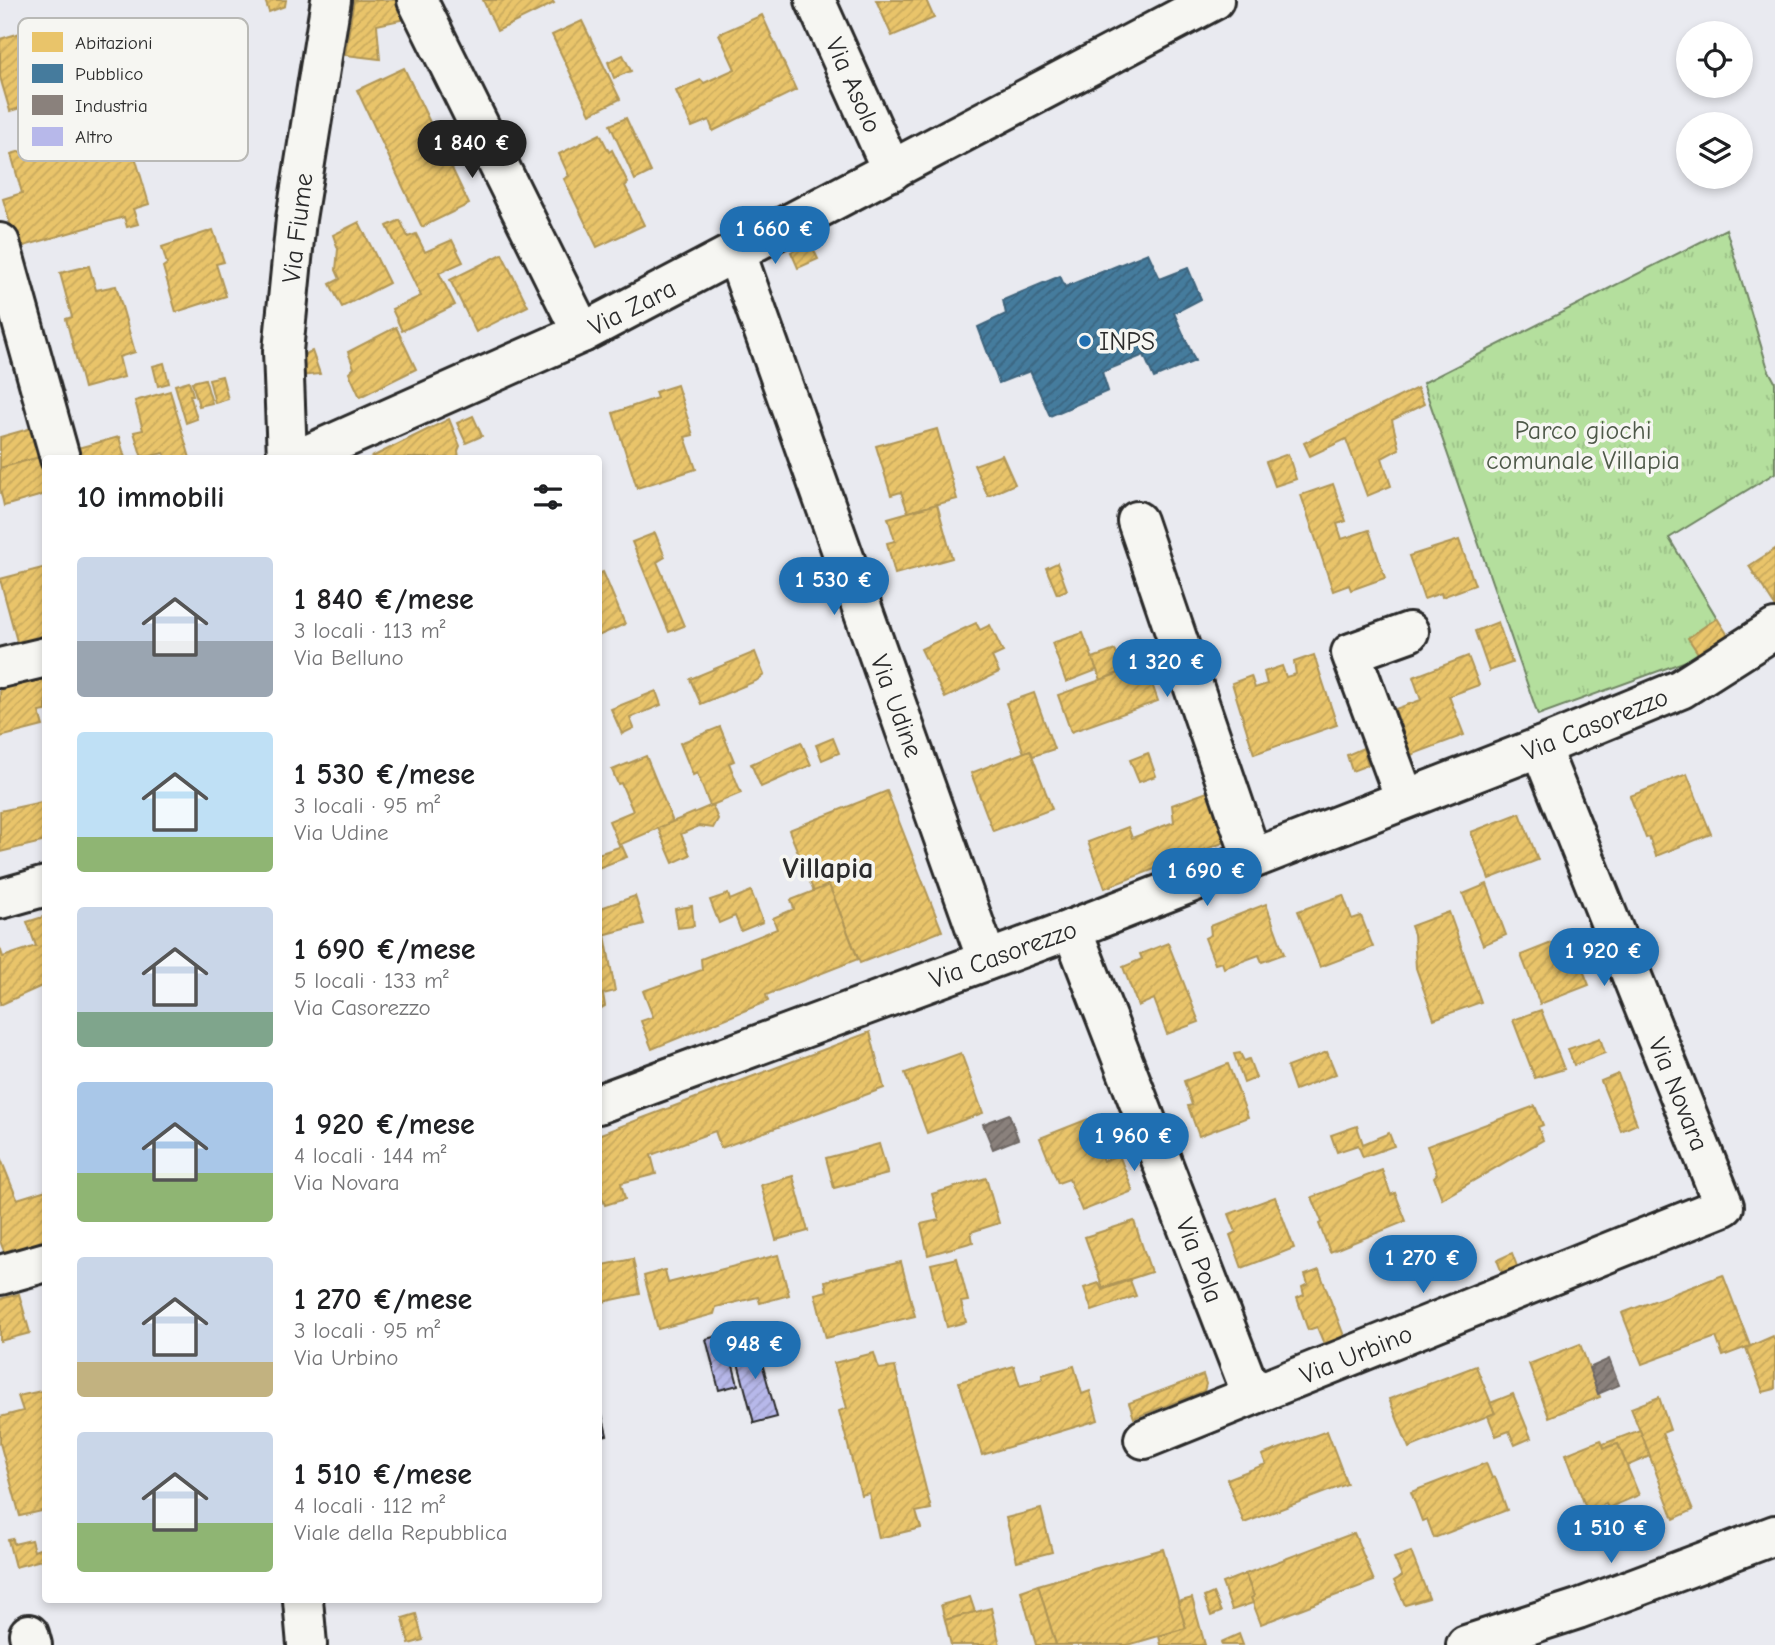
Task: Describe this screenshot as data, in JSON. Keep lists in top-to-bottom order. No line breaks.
{"streets":{"street":["Via Asolo","Via Fiume","Via Zara","Via Udine","Via Casorezzo","Via Novara","Via Pola","Via Urbino"]},"crossings":[["Via Asolo","Via Zara"],["Via Zara","Via Udine"],["Via Udine","Via Casorezzo"],["Via Casorezzo","Via Novara"],["Via Casorezzo","Via Pola"],["Via Novara","Via Urbino"],["Via Pola","Via Urbino"]],"districts":["Villapia"],"parks":["Parco giochi comunale Villapia"],"places":["INPS"],"legend":["Abitazioni","Pubblico","Industria","Altro"],"page":{"price":["1 840 €","1 660 €","1 530 €","1 320 €","1 690 €","1 920 €","1 960 €","1 270 €","948 €","1 510 €"],"heading":"10 immobili","list":[{"name":"1 840 €/mese","note":"3 locali · 113 m² · Via Belluno"},{"name":"1 530 €/mese","note":"3 locali · 95 m² · Via Udine"},{"name":"1 690 €/mese","note":"5 locali · 133 m² · Via Casorezzo"},{"name":"1 920 €/mese","note":"4 locali · 144 m² · Via Novara"},{"name":"1 270 €/mese","note":"3 locali · 95 m² · Via Urbino"},{"name":"1 510 €/mese","note":"4 locali · 112 m² · Viale della Repubblica"}]}}
